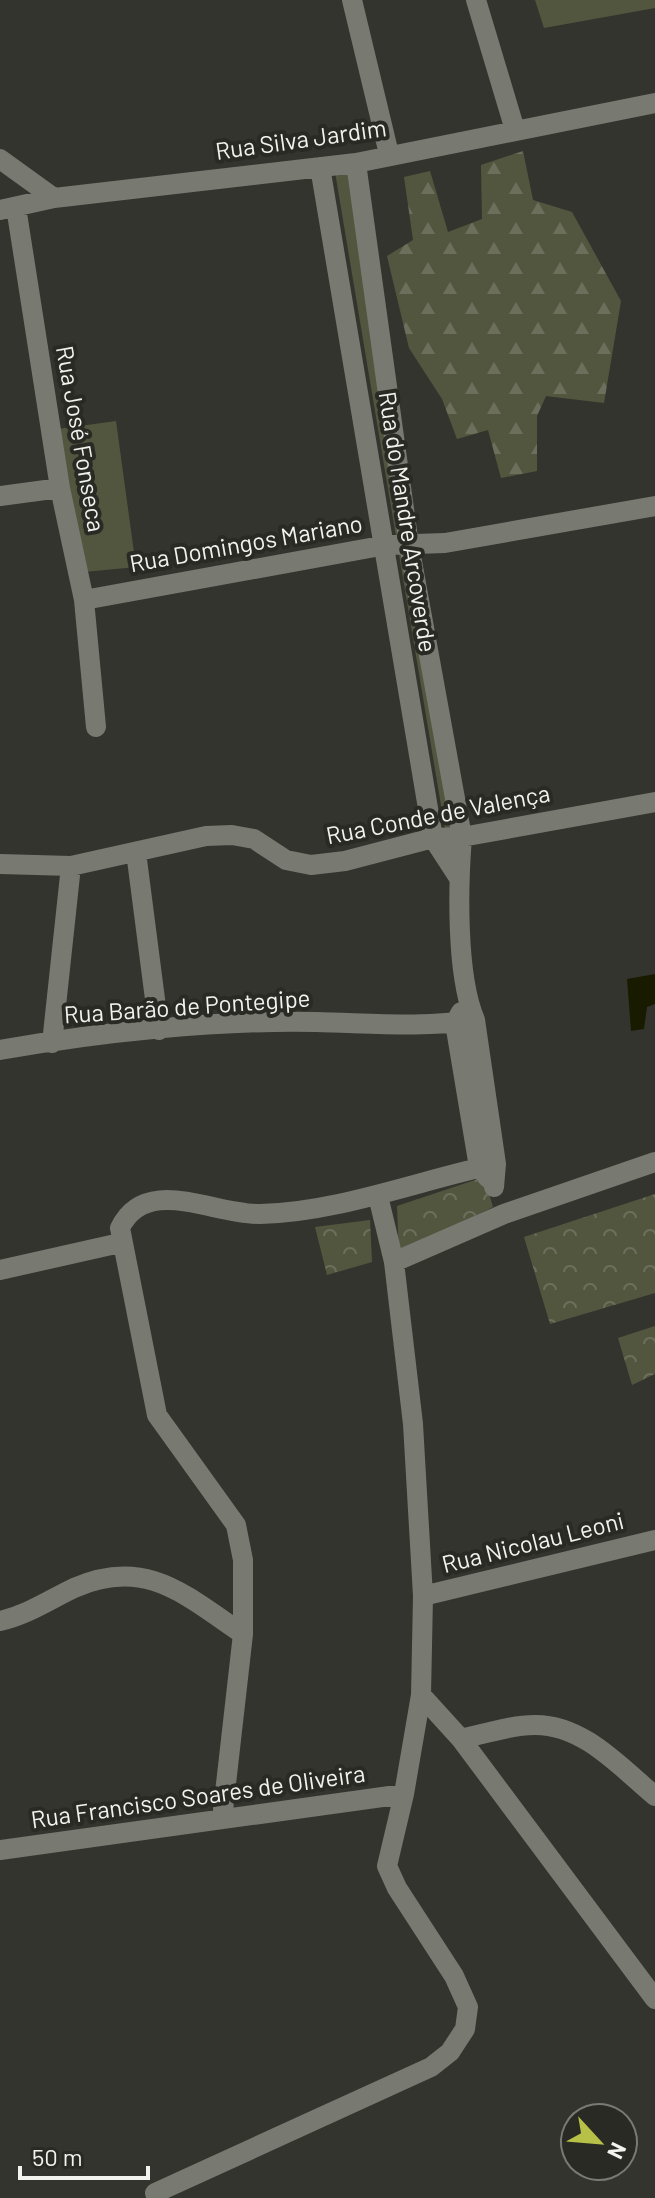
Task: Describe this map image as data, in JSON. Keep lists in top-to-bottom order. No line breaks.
{"streets":{"street":["Rua Silva Jardim","Rua José Fonseca","Rua do Mandre Arcoverde","Rua Domingos Mariano","Rua Conde de Valença","Rua Barão de Pontegipe","Rua Nicolau Leoni","Rua Francisco Soares de Oliveira"]},"crossings":[["Rua Silva Jardim","Rua José Fonseca"],["Rua Silva Jardim","Rua do Mandre Arcoverde"],["Rua José Fonseca","Rua Domingos Mariano"],["Rua do Mandre Arcoverde","Rua Domingos Mariano"],["Rua do Mandre Arcoverde","Rua Conde de Valença"],["Rua do Mandre Arcoverde","Rua Barão de Pontegipe"]],"scale_bar":"50 m","north":"bottom right"}
